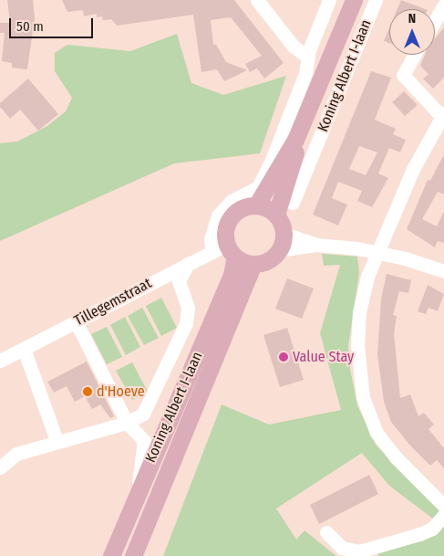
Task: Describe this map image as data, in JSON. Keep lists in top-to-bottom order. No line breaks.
{"streets":{"main road":["Koning Albert I-laan"],"street":["Tillegemstraat"]},"crossings":[["Koning Albert I-laan","Tillegemstraat"]],"places":["Value Stay","d'Hoeve"],"scale_bar":"50 m","north":"top"}
